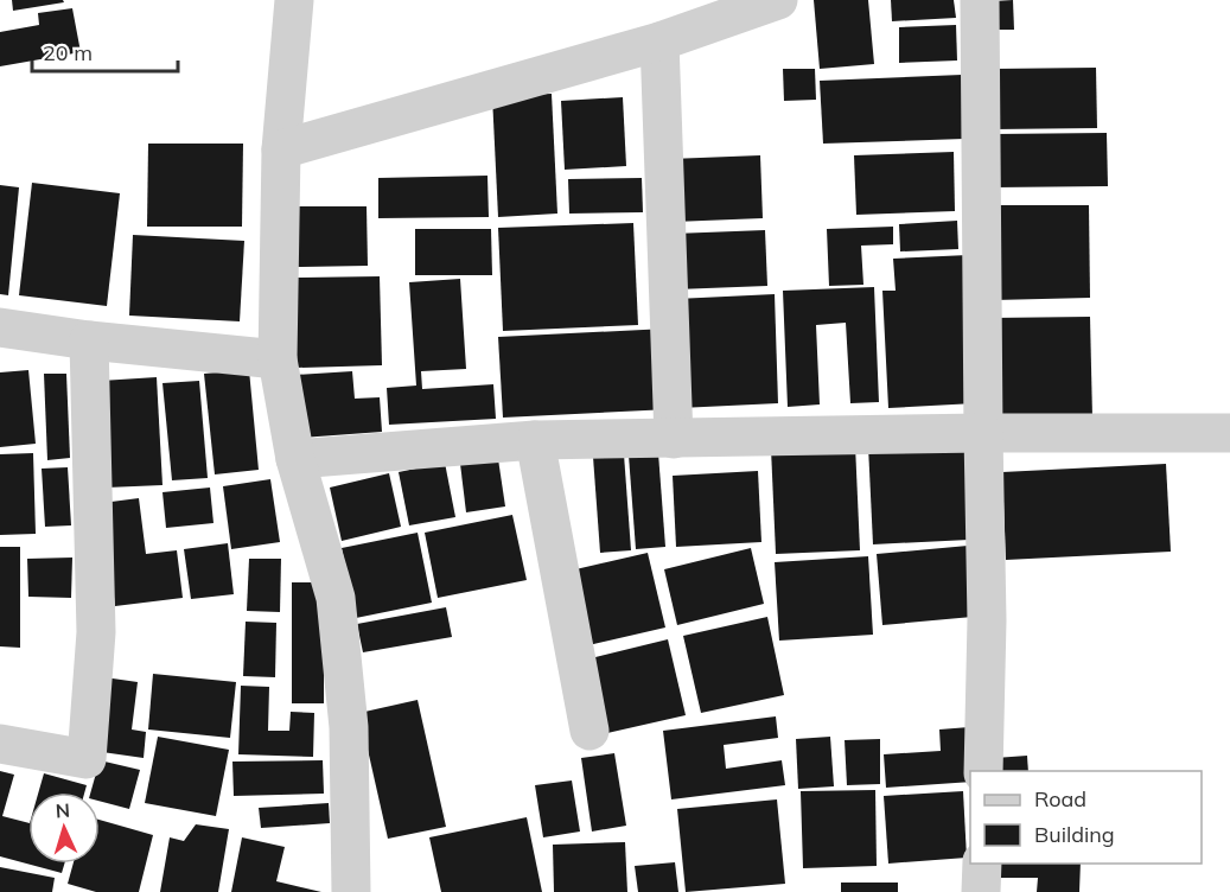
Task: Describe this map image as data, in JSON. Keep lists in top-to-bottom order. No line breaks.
{"legend":["Road","Building"],"scale_bar":"20 m","north":"top"}
